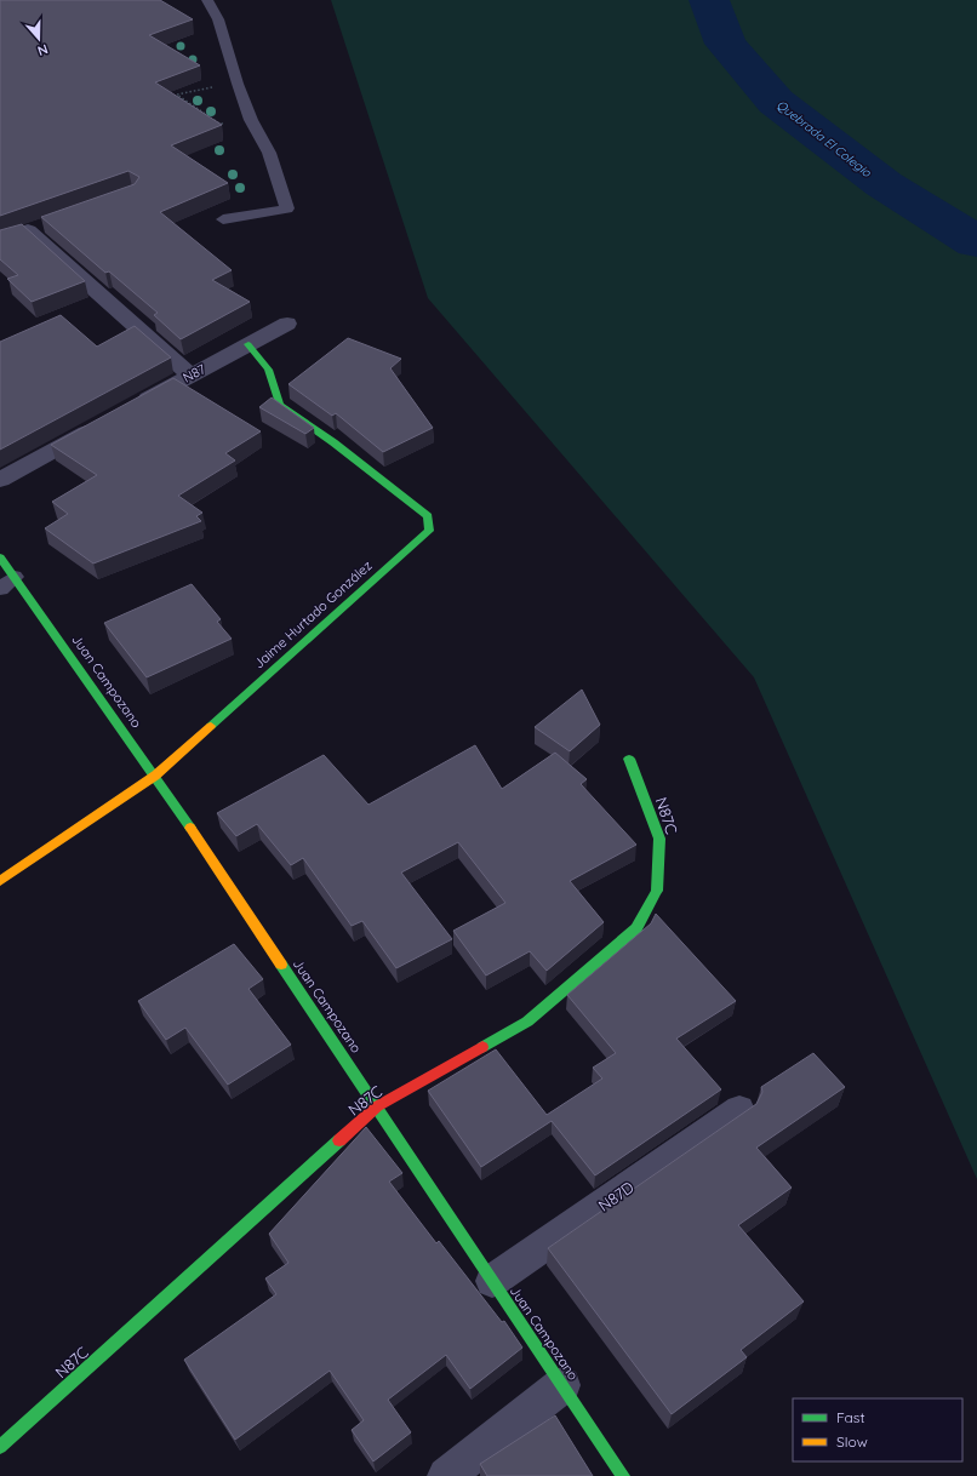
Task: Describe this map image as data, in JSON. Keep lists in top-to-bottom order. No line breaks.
{"streets":{"street":["N87","Jaime Hurtado González","Juan Campozano","N87C","N87D"]},"crossings":[["N87","Jaime Hurtado González"],["Jaime Hurtado González","Juan Campozano"],["Juan Campozano","N87C"],["Juan Campozano","N87D"]],"water":["Quebrada El Colegio"],"legend":["Fast","Slow"],"north":"bottom"}
